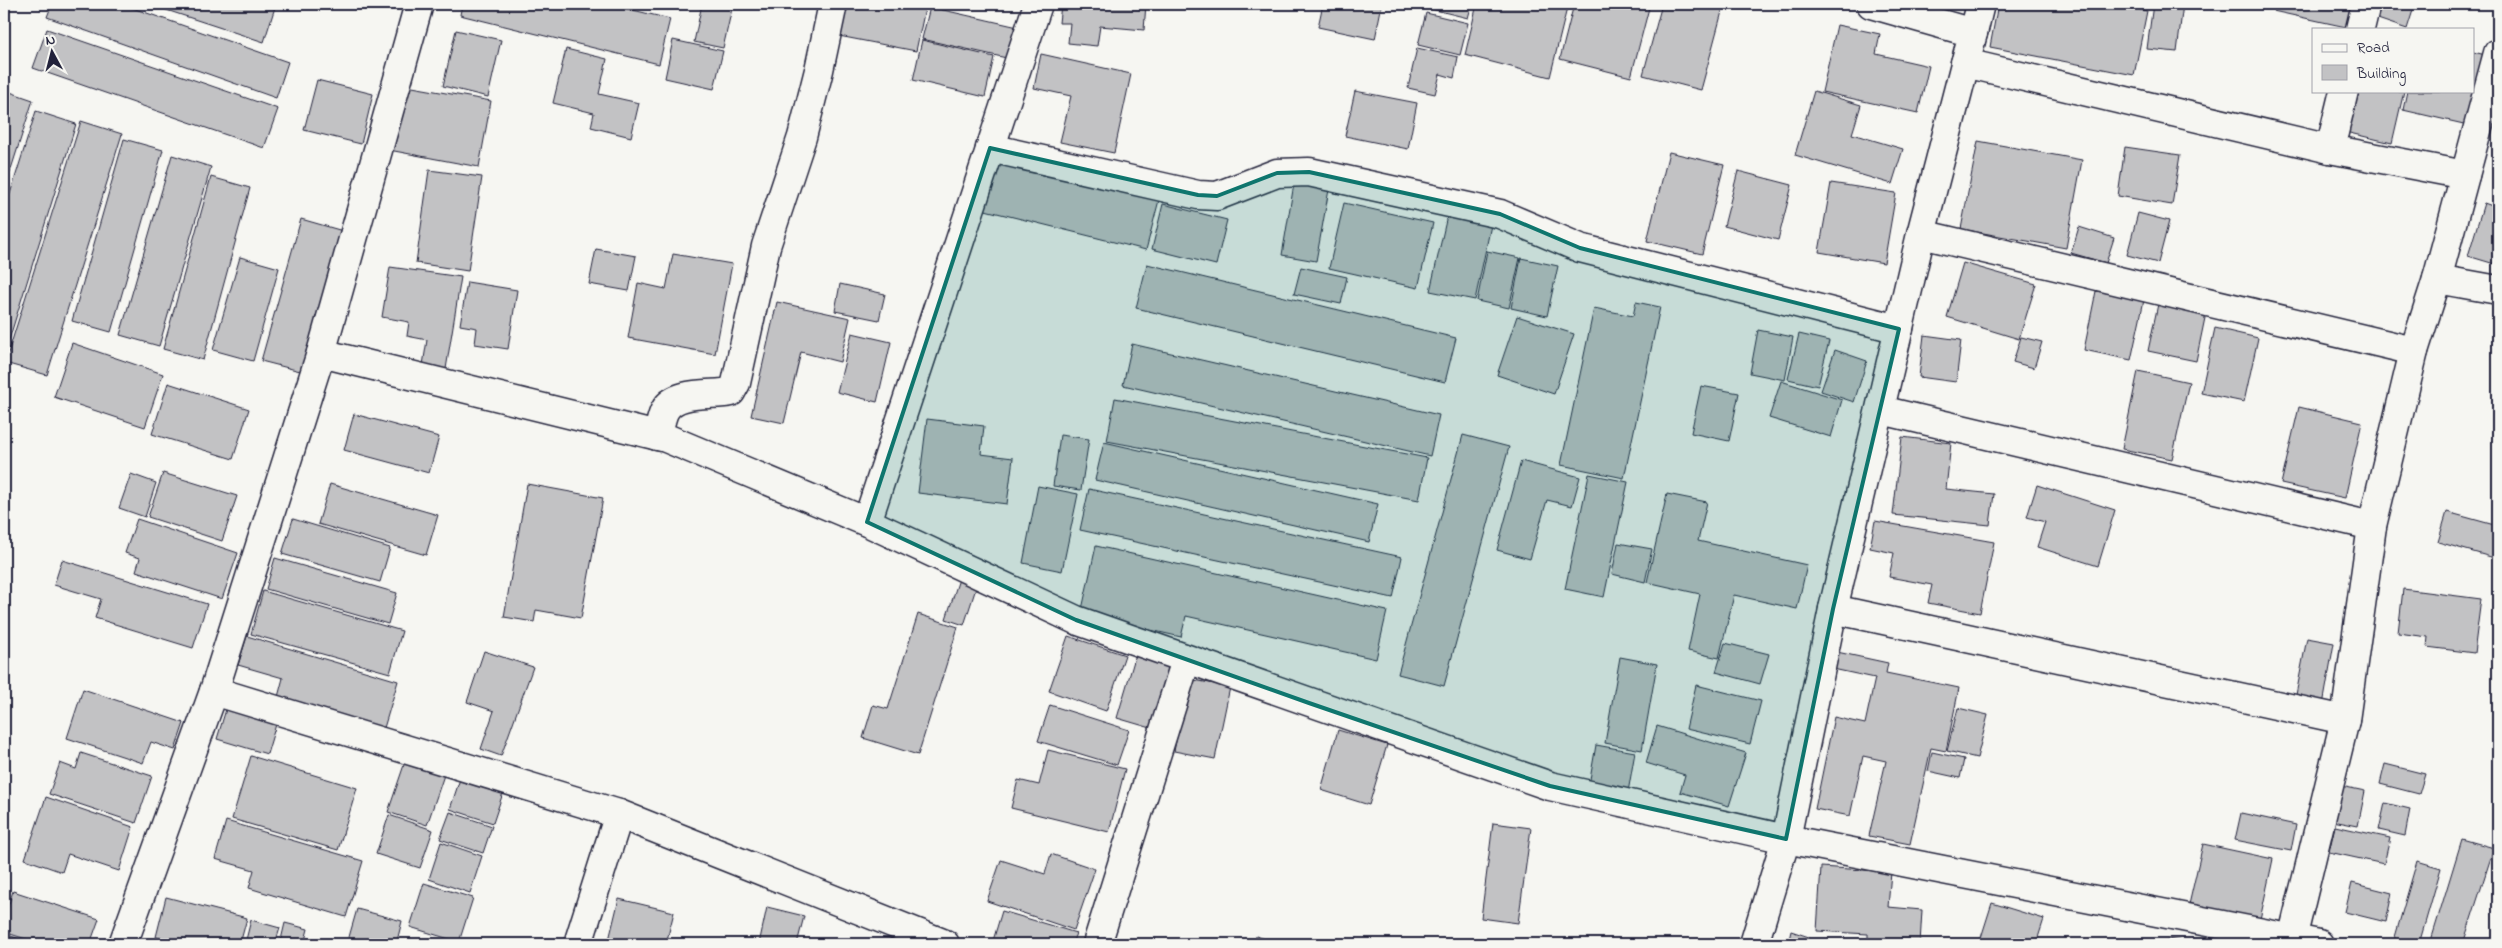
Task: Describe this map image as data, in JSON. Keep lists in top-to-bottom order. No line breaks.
{"legend":["Road","Building"],"north":"top"}
